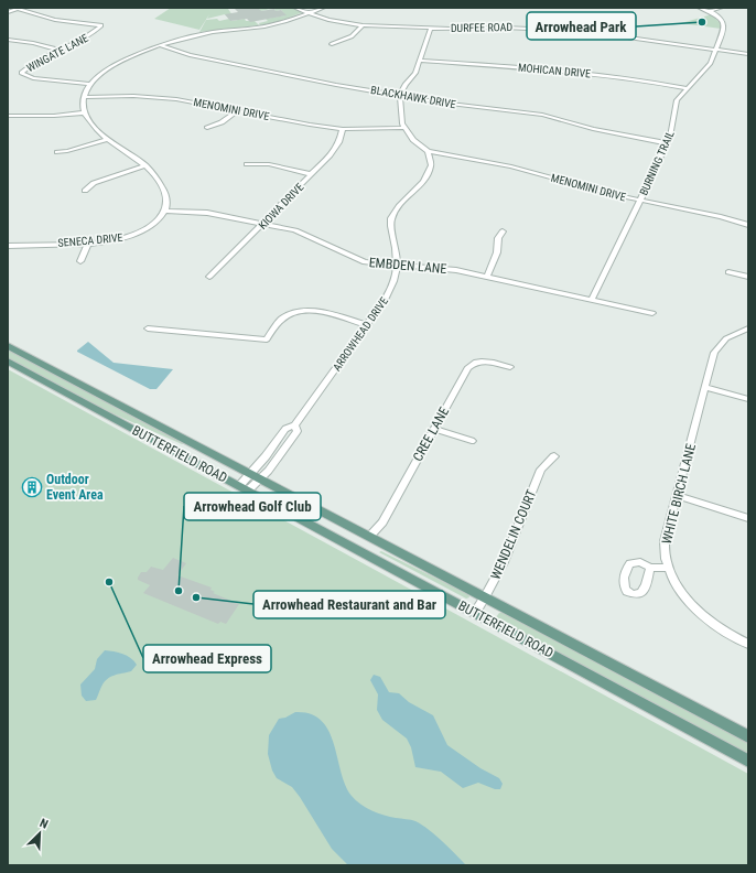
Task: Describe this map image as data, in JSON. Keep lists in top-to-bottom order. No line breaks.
{"streets":{"main road":["BUTTERFIELD ROAD"],"street":["DURFEE ROAD","WINGATE LANE","MOHICAN DRIVE","BLACKHAWK DRIVE","MENOMINI DRIVE","BURNING TRAIL","KIOWA DRIVE","SENECA DRIVE","EMBDEN LANE","ARROWHEAD DRIVE","CREE LANE","WHITE BIRCH LANE","WENDELIN COURT"]},"crossings":[["DURFEE ROAD","BURNING TRAIL"],["MOHICAN DRIVE","BURNING TRAIL"],["BLACKHAWK DRIVE","BURNING TRAIL"],["MENOMINI DRIVE","BURNING TRAIL"],["MENOMINI DRIVE","KIOWA DRIVE"],["MENOMINI DRIVE","ARROWHEAD DRIVE"],["BURNING TRAIL","EMBDEN LANE"],["KIOWA DRIVE","EMBDEN LANE"],["SENECA DRIVE","EMBDEN LANE"],["EMBDEN LANE","ARROWHEAD DRIVE"],["ARROWHEAD DRIVE","BUTTERFIELD ROAD"],["CREE LANE","BUTTERFIELD ROAD"],["BUTTERFIELD ROAD","WENDELIN COURT"]],"places":{"other":["Arrowhead Park","Arrowhead Express","Arrowhead Golf Club","Arrowhead Restaurant and Bar"],"building":["Outdoor Event Area"]},"north":"top right"}
